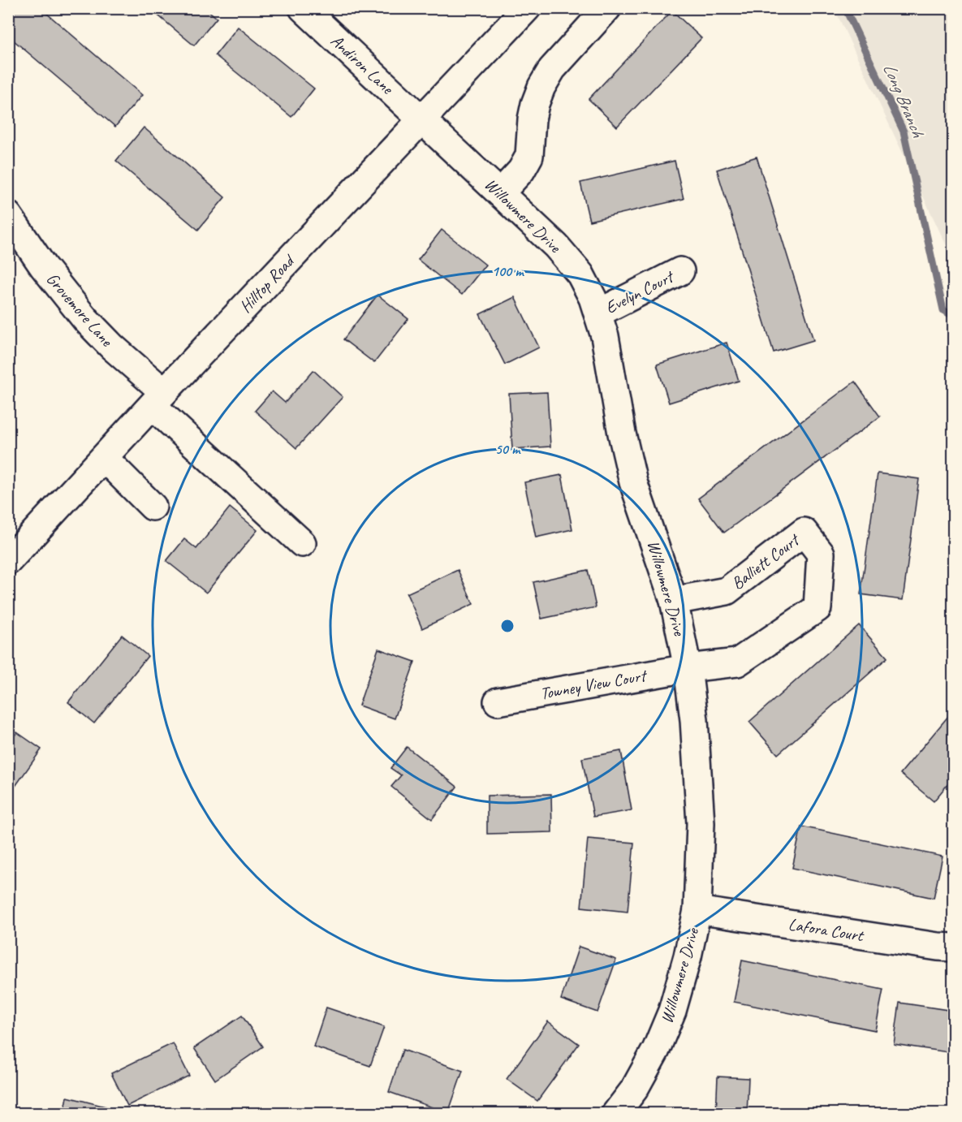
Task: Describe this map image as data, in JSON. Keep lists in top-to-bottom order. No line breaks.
{"streets":{"street":["Andiron Lane","Willowmere Drive","Hilltop Road","Evelyn Court","Grovemore Lane","Balliett Court","Towney View Court","Lafora Court"]},"crossings":[["Andiron Lane","Willowmere Drive"],["Andiron Lane","Hilltop Road"],["Willowmere Drive","Hilltop Road"],["Willowmere Drive","Evelyn Court"],["Willowmere Drive","Balliett Court"],["Willowmere Drive","Towney View Court"],["Willowmere Drive","Lafora Court"],["Hilltop Road","Grovemore Lane"],["Balliett Court","Towney View Court"]],"water":["Long Branch"],"rings":["100 m","50 m"]}
